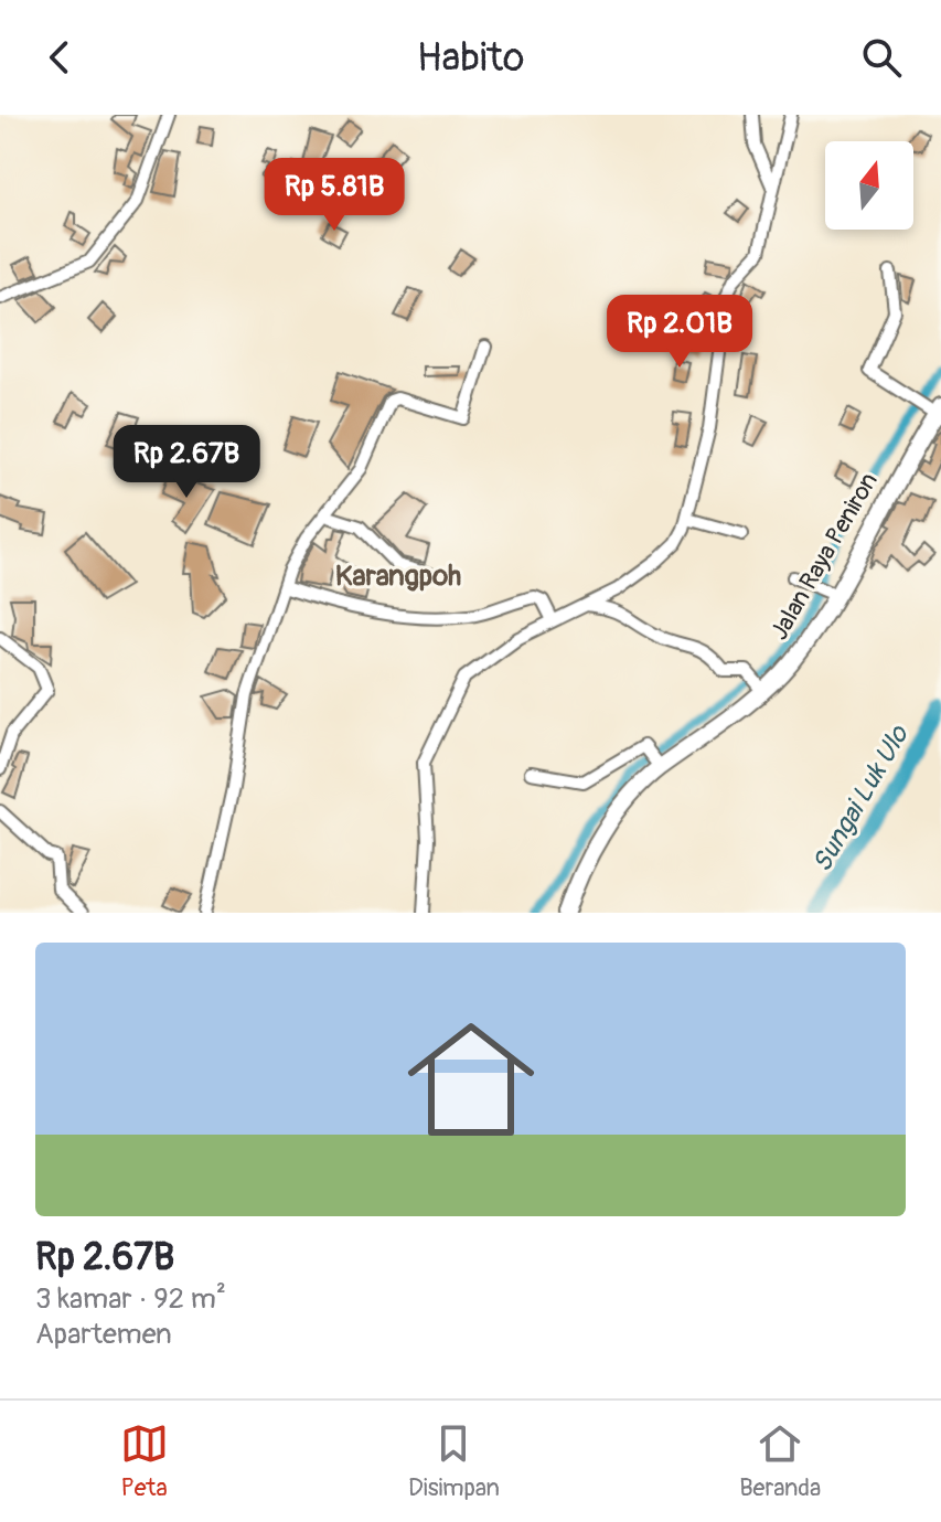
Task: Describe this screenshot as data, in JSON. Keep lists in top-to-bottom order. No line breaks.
{"streets":{"main road":["Jalan Raya Peniron"]},"districts":["Karangpoh"],"water":["Sungai Luk Ulo"],"north":"top","page":{"header":"Habito","price":["Rp 5.81B","Rp 2.01B","Rp 2.67B"],"list":[{"name":"Rp 2.67B","note":"3 kamar · 92 m² · Apartemen"}],"tabs":["Peta","Disimpan","Beranda"]}}
